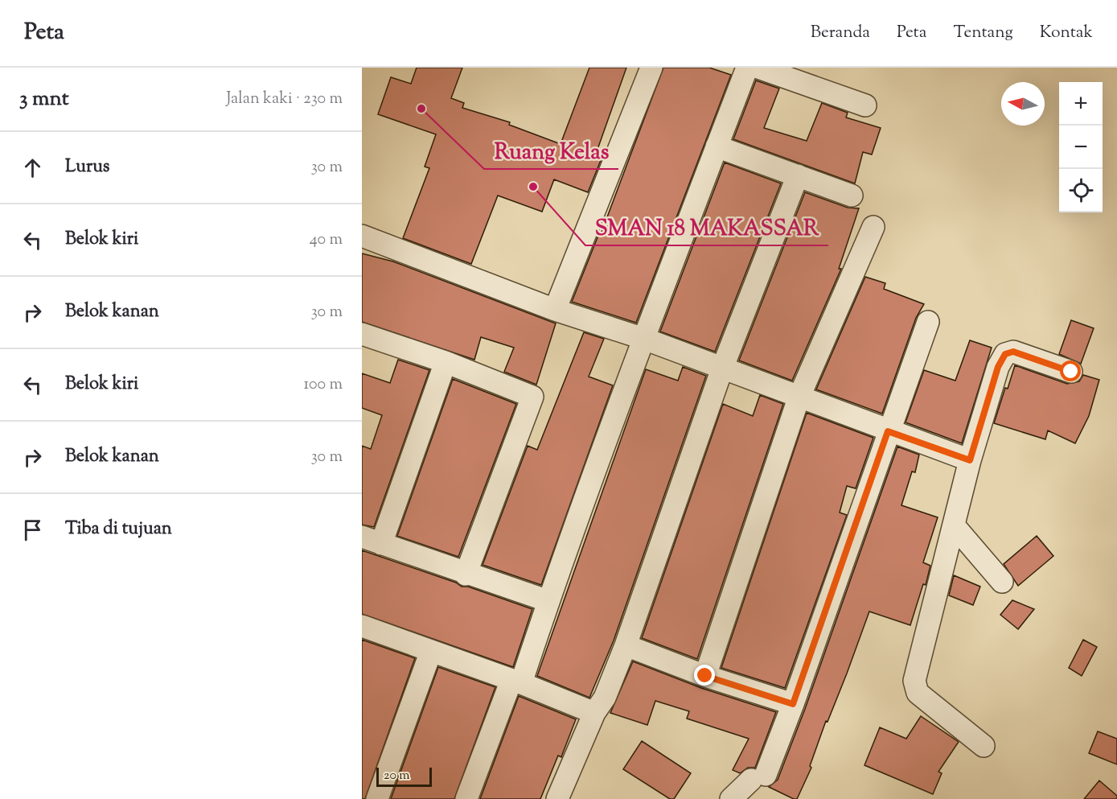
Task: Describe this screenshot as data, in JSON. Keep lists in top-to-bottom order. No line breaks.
{"places":["Ruang Kelas","SMAN 18 MAKASSAR"],"scale_bar":"20 m","north":"left","page":{"header":"Peta","nav":["Beranda","Peta","Tentang","Kontak"],"heading":["3 mnt","Jalan kaki · 230 m"],"map_buttons":["+","−"],"list":[["Lurus","30 m"],["Belok kiri","40 m"],["Belok kanan","30 m"],["Belok kiri","100 m"],["Belok kanan","30 m"],"Tiba di tujuan"],"scale":"20 m"}}
